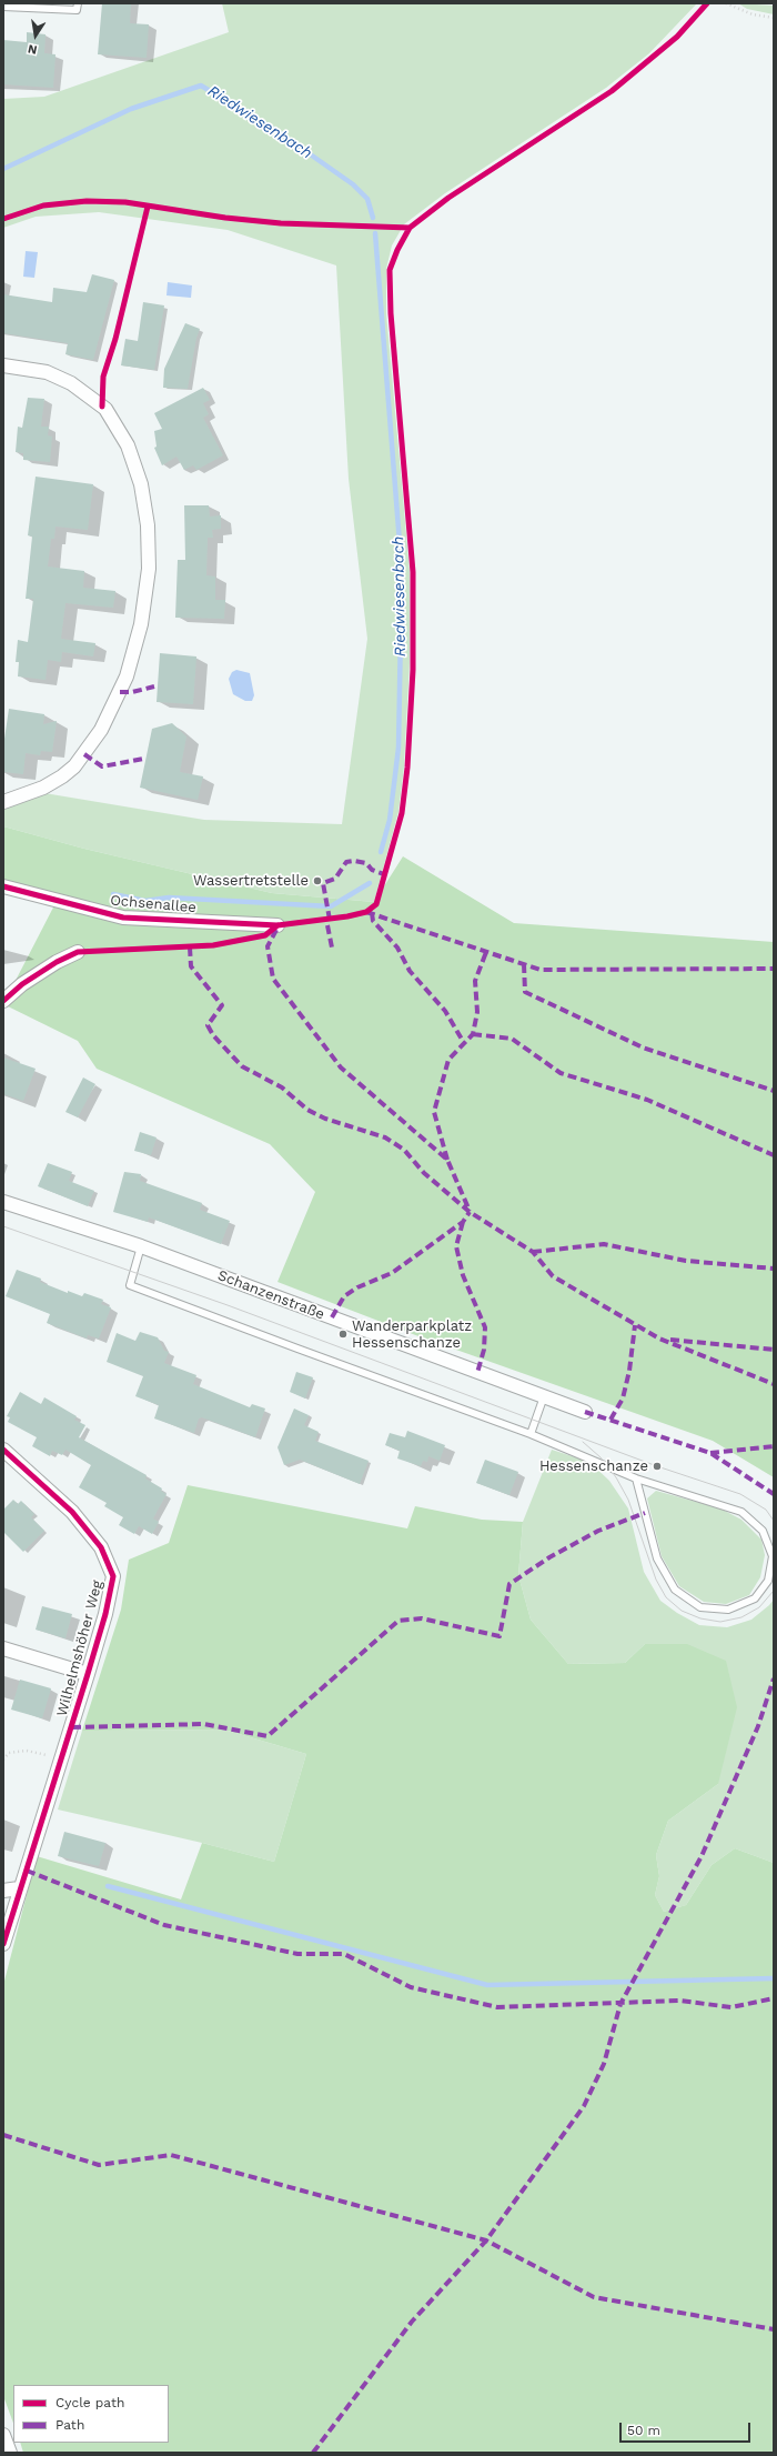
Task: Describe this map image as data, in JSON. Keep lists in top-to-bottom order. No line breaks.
{"streets":{"street":["Ochsenallee","Schanzenstraße","Wilhelmshöher Weg"]},"water":["Riedwiesenbach"],"places":["Wassertretstelle","Wanderparkplatz Hessenschanze","Hessenschanze"],"legend":["Cycle path","Path"],"scale_bar":"50 m","north":"bottom"}
